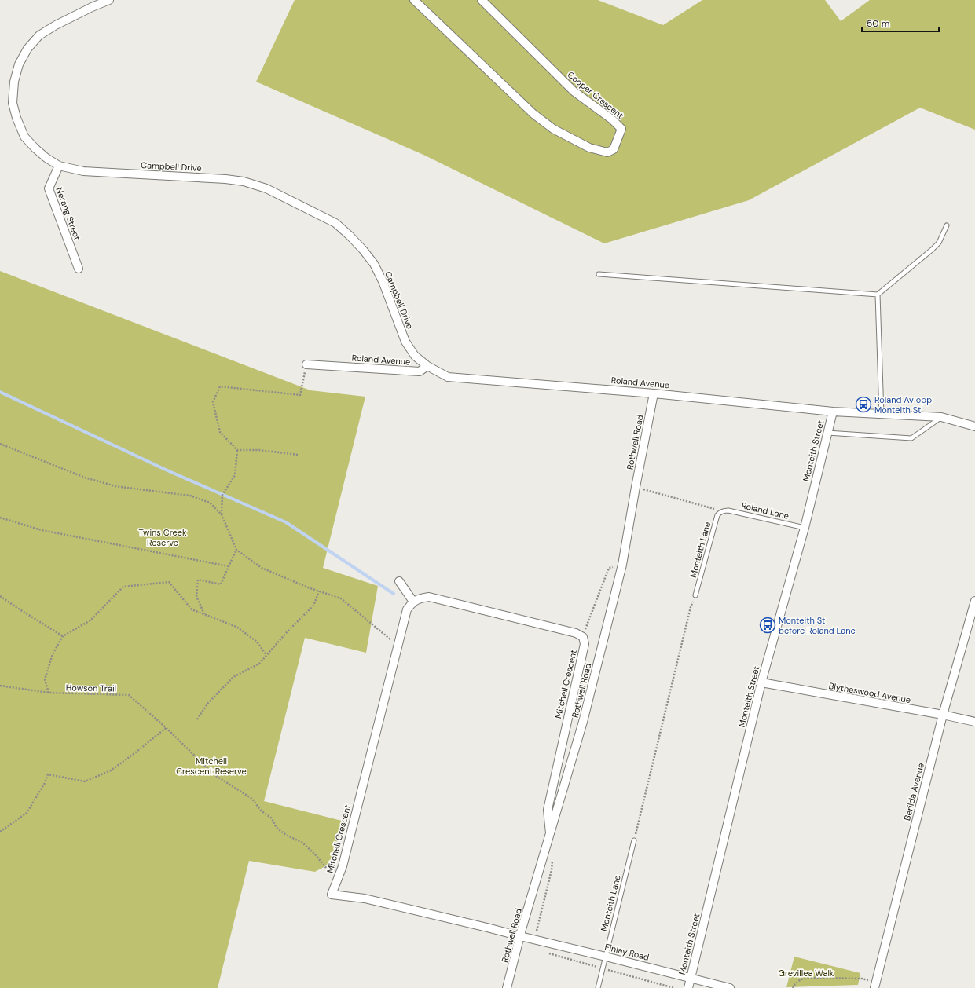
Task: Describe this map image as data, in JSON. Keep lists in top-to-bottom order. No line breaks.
{"streets":{"street":["Cooper Crescent","Campbell Drive","Nerang Street","Roland Avenue","Rothwell Road","Monteith Street","Mitchell Crescent","Blytheswood Avenue","Berilda Avenue","Finlay Road"],"lane":["Roland Lane","Monteith Lane"],"path":["Howson Trail"]},"crossings":[["Campbell Drive","Nerang Street"],["Campbell Drive","Roland Avenue"],["Roland Avenue","Rothwell Road"],["Roland Avenue","Monteith Street"],["Rothwell Road","Mitchell Crescent"],["Rothwell Road","Finlay Road"],["Monteith Street","Roland Lane"],["Monteith Street","Blytheswood Avenue"],["Monteith Street","Finlay Road"],["Roland Lane","Monteith Lane"],["Monteith Lane","Finlay Road"],["Mitchell Crescent","Howson Trail"],["Mitchell Crescent","Finlay Road"],["Blytheswood Avenue","Berilda Avenue"]],"parks":["Twins Creek Reserve","Mitchell Crescent Reserve","Grevillea Walk"],"places":{"bus stop":["Roland Av opp Monteith St","Monteith St before Roland Lane"]},"scale_bar":"50 m"}
